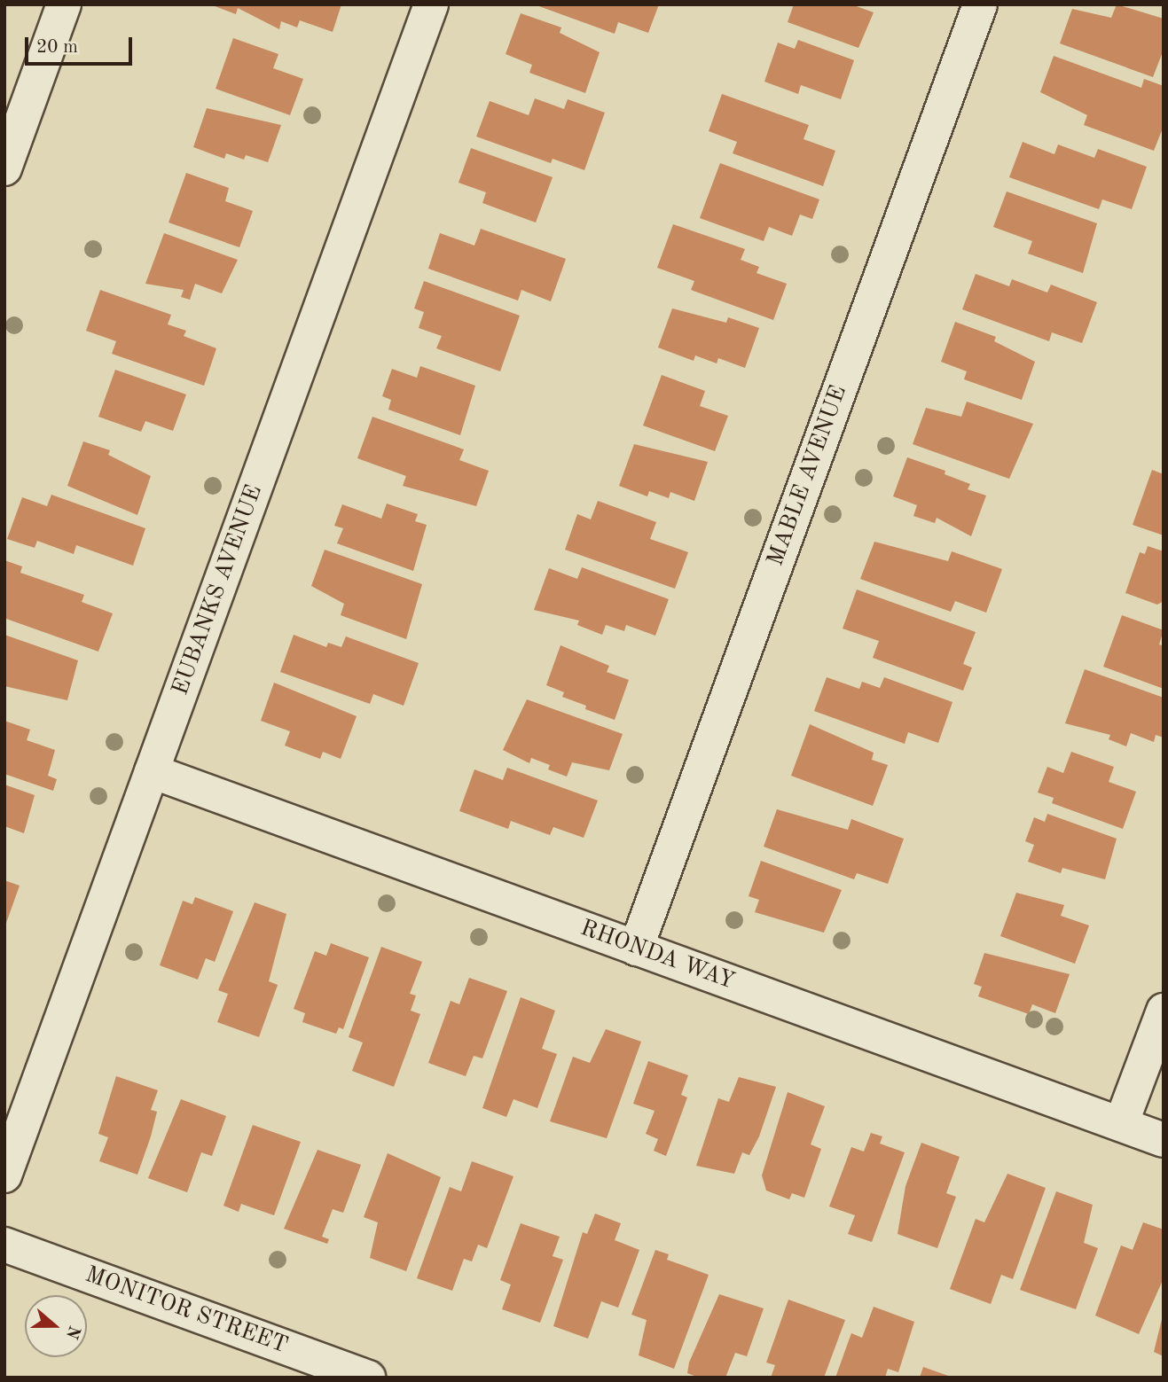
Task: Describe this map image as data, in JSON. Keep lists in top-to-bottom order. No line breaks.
{"streets":{"street":["MABLE AVENUE","EUBANKS AVENUE","RHONDA WAY","MONITOR STREET"]},"crossings":[["MABLE AVENUE","RHONDA WAY"],["EUBANKS AVENUE","RHONDA WAY"]],"scale_bar":"20 m","north":"right"}
